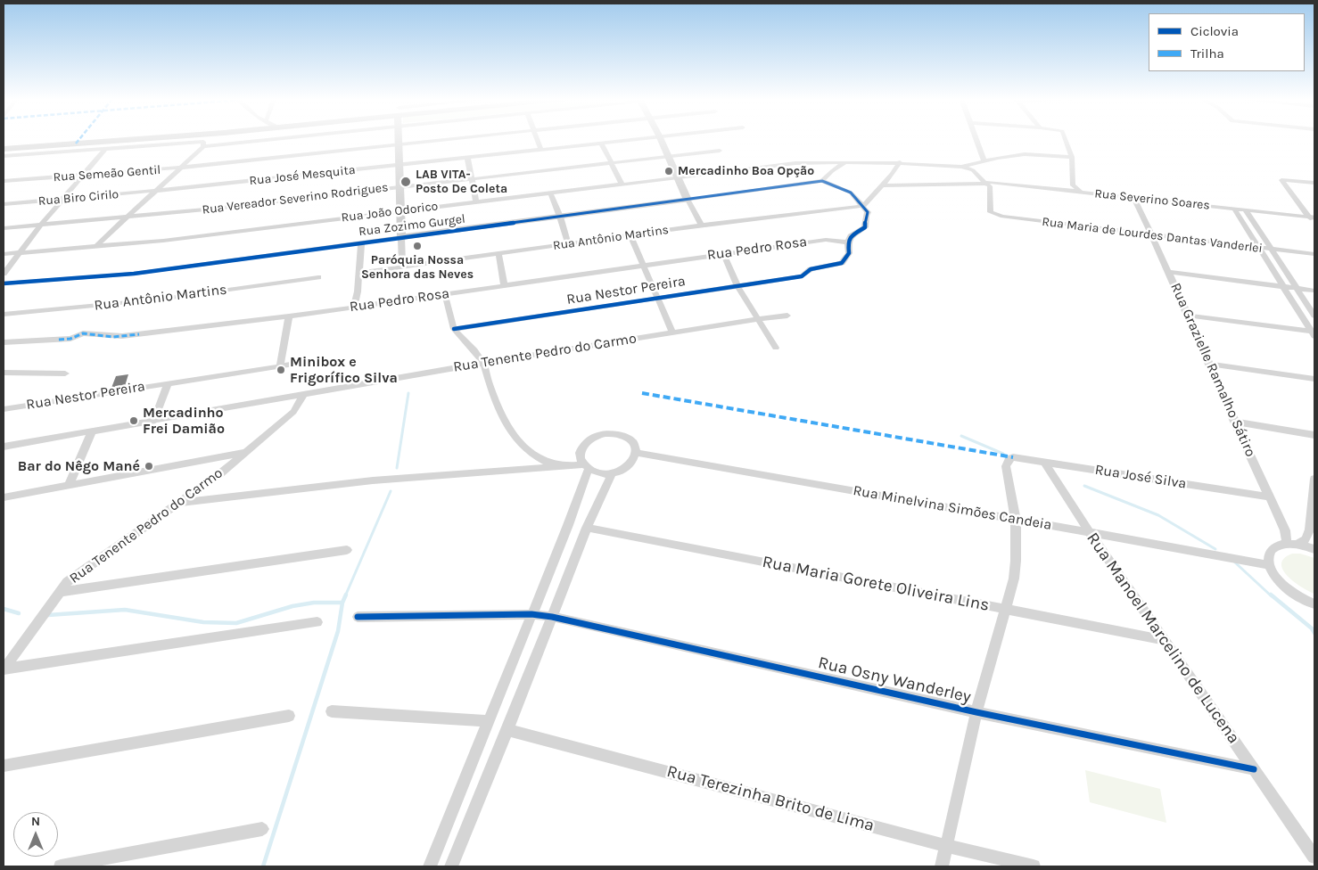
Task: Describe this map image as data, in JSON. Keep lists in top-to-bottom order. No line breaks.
{"streets":{"street":["Rua Semeão Gentil","Rua José Mesquita","Rua Biro Cirilo","Rua Vereador Severino Rodrigues","Rua Severino Soares","Rua João Odorico","Rua Zozimo Gurgel","Rua Maria de Lourdes Dantas Vanderlei","Rua Antônio Martins","Rua Pedro Rosa","Rua Nestor Pereira","Rua Tenente Pedro do Carmo","Rua Grazielle Ramalho Sátiro","Rua José Silva","Rua Minelvina Simões Candeia","Rua Maria Gorete Oliveira Lins","Rua Manoel Marcelino de Lucena","Rua Osny Wanderley","Rua Terezinha Brito de Lima"]},"crossings":[["Rua José Mesquita","Rua Biro Cirilo"],["Rua Severino Soares","Rua Maria de Lourdes Dantas Vanderlei"],["Rua Severino Soares","Rua Grazielle Ramalho Sátiro"],["Rua Maria de Lourdes Dantas Vanderlei","Rua Grazielle Ramalho Sátiro"],["Rua Pedro Rosa","Rua Nestor Pereira"],["Rua Nestor Pereira","Rua Tenente Pedro do Carmo"],["Rua Grazielle Ramalho Sátiro","Rua José Silva"],["Rua José Silva","Rua Minelvina Simões Candeia"],["Rua José Silva","Rua Manoel Marcelino de Lucena"],["Rua Minelvina Simões Candeia","Rua Manoel Marcelino de Lucena"],["Rua Maria Gorete Oliveira Lins","Rua Manoel Marcelino de Lucena"],["Rua Manoel Marcelino de Lucena","Rua Osny Wanderley"]],"places":["Mercadinho Boa Opção","LAB VITA- Posto De Coleta","Paróquia Nossa Senhora das Neves","Minibox e Frigorífico Silva","Mercadinho Frei Damião","Bar do Nêgo Mané"],"legend":["Ciclovia","Trilha"],"north":"top"}
